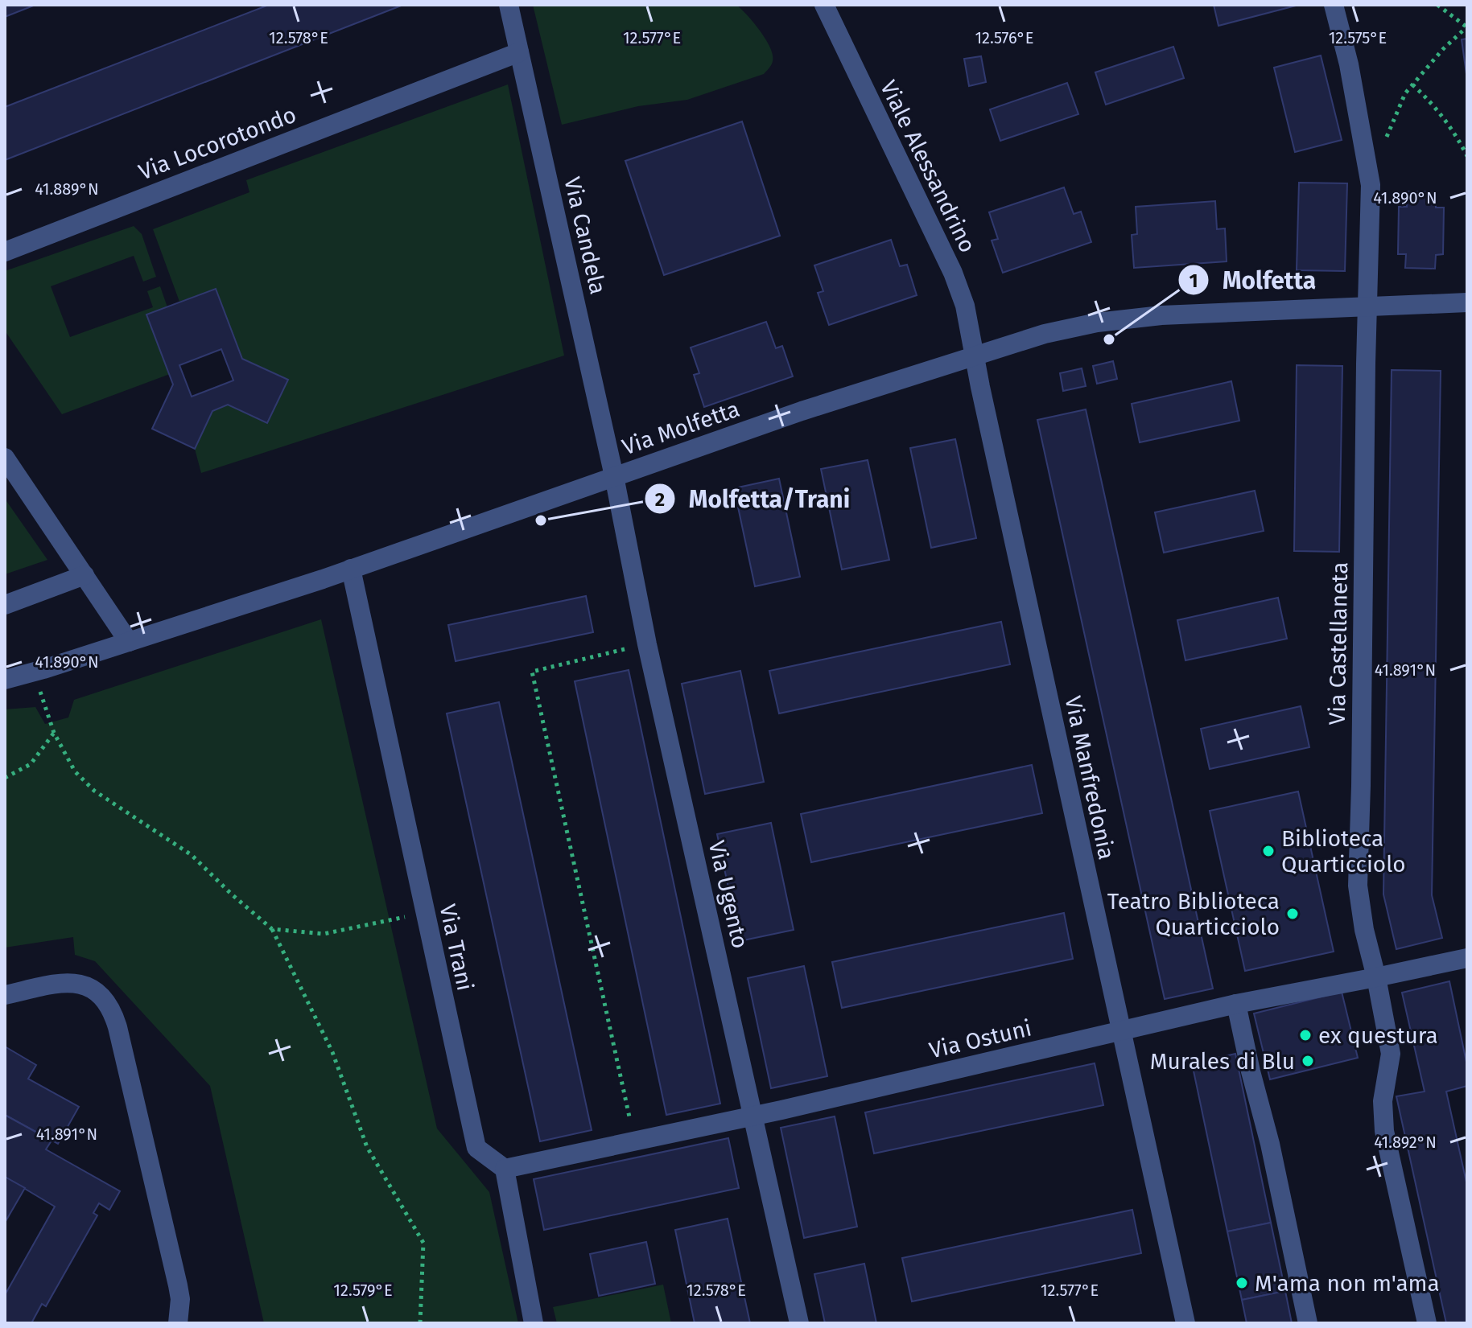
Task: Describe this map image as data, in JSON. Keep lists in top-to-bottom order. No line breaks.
{"streets":{"street":["Via Locorotondo","Viale Alessandrino","Via Candela","Via Molfetta","Via Castellaneta","Via Manfredonia","Via Ugento","Via Trani","Via Ostuni"]},"crossings":[["Via Locorotondo","Via Candela"],["Viale Alessandrino","Via Molfetta"],["Viale Alessandrino","Via Manfredonia"],["Via Candela","Via Molfetta"],["Via Candela","Via Ugento"],["Via Molfetta","Via Castellaneta"],["Via Molfetta","Via Manfredonia"],["Via Molfetta","Via Ugento"],["Via Molfetta","Via Trani"],["Via Castellaneta","Via Ostuni"],["Via Manfredonia","Via Ostuni"],["Via Ugento","Via Ostuni"],["Via Trani","Via Ostuni"]],"places":["Molfetta","Molfetta/Trani","Biblioteca Quarticciolo","Teatro Biblioteca Quarticciolo","ex questura","Murales di Blu","M'ama non m'ama"],"coordinates":["12.578°E","12.577°E","12.576°E","12.575°E","41.889°N","41.890°N","41.891°N","41.892°N","12.579°E"]}
